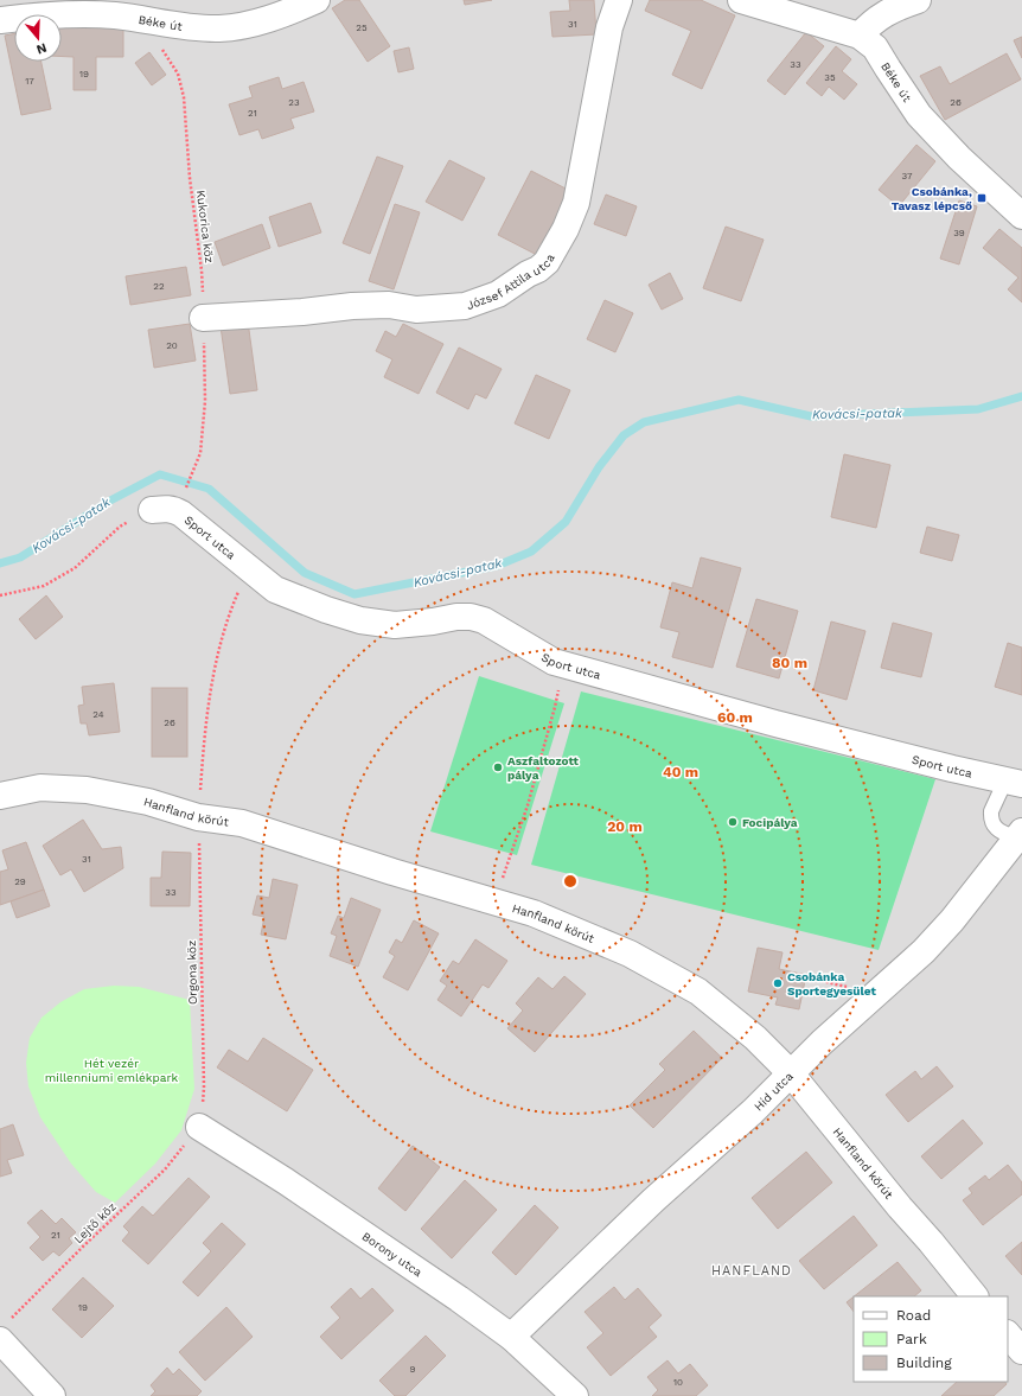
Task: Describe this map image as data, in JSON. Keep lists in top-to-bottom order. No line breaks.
{"streets":{"street":["Béke út","József Attila utca","Sport utca","Hanfland körút","Híd utca","Borony utca"],"path":["Kukorica köz","Orgona köz","Lejtő köz"]},"crossings":[["Béke út","Kukorica köz"],["Kukorica köz","József Attila utca"],["Sport utca","Orgona köz"],["Hanfland körút","Orgona köz"],["Hanfland körút","Híd utca"],["Orgona köz","Lejtő köz"],["Orgona köz","Borony utca"],["Híd utca","Borony utca"],["Lejtő köz","Borony utca"]],"districts":["HANFLAND"],"water":["Kovácsi-patak"],"parks":["Hét vezér millenniumi emlékpark"],"places":{"transit":["Csobánka, Tavasz lépcső"],"other":["Aszfaltozott pálya","Focipálya","Csobánka Sportegyesület"]},"house_numbers":["31","25","33","19","35","17","23","26","21","37","39","22","20","24","26","31","29","33","21","19","9","10"],"legend":["Road","Park","Building"],"north":"bottom","rings":["80 m","60 m","40 m","20 m"]}
